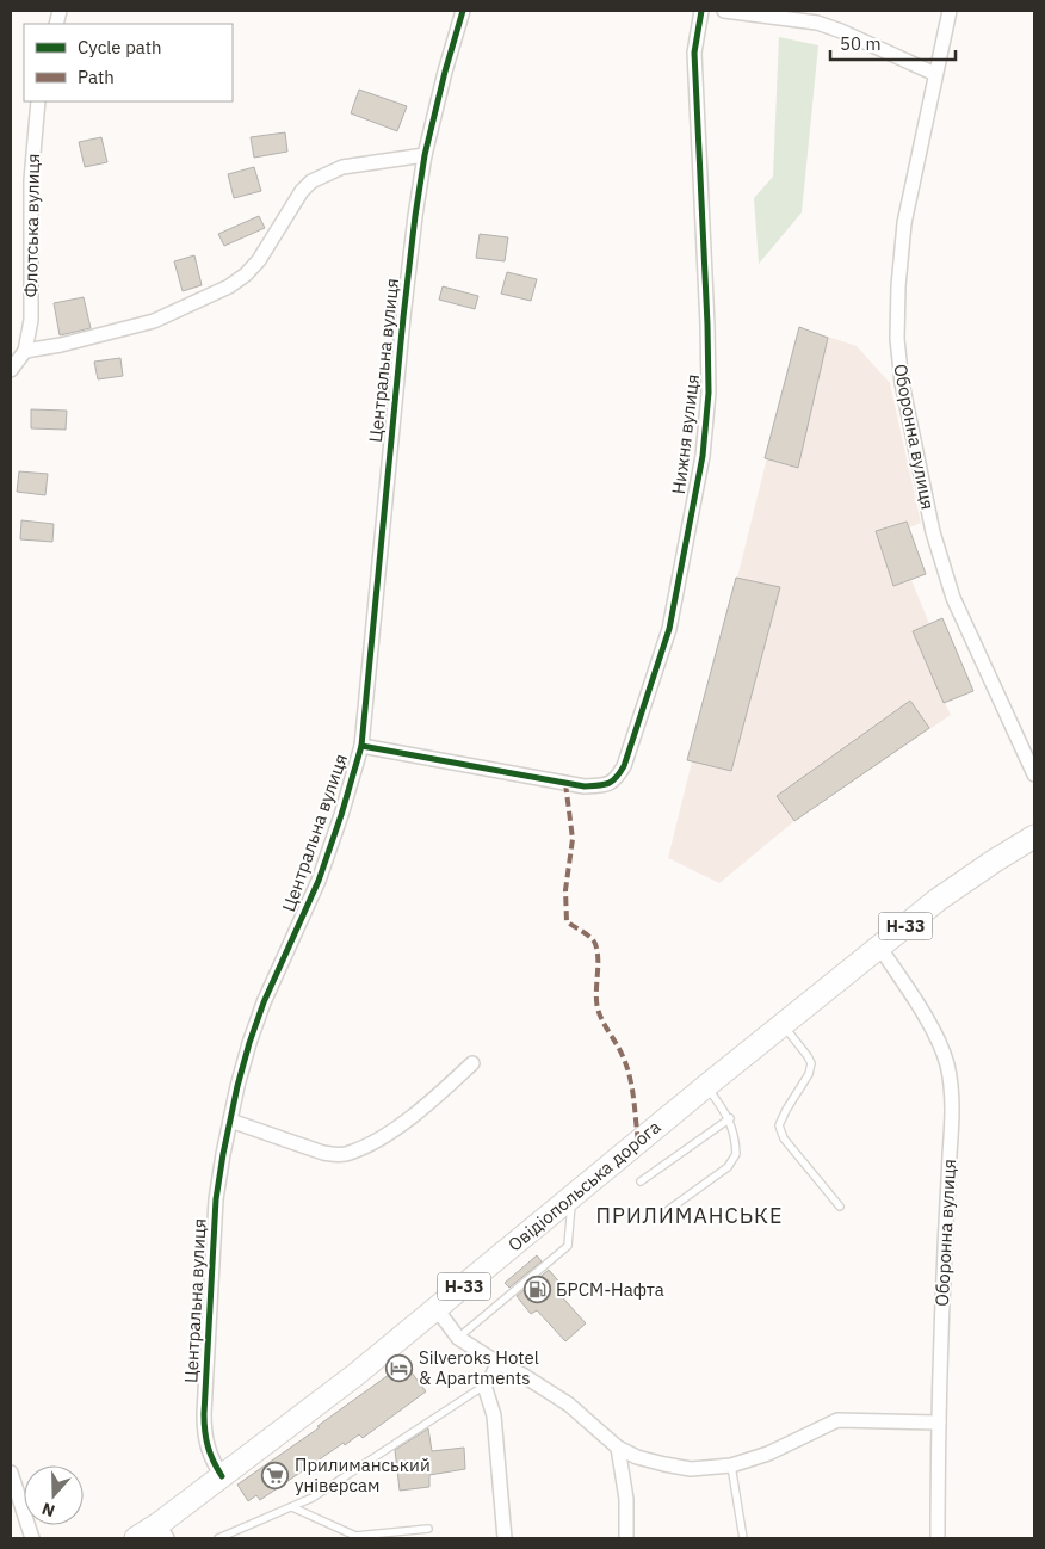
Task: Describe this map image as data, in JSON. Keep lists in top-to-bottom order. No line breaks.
{"streets":{"main road":["Н-33","Овідіопольська дорога"],"street":["Флотська вулиця","Центральна вулиця","Нижня вулиця","Оборонна вулиця"]},"crossings":[["Центральна вулиця","Нижня вулиця"],["Центральна вулиця","Овідіопольська дорога"],["Оборонна вулиця","Овідіопольська дорога"]],"districts":["ПРИЛИМАНСЬКЕ"],"places":{"fuel station":["БРСМ-Нафта"],"hotel":["Silveroks Hotel & Apartments"],"supermarket":["Прилиманський універсам"]},"legend":["Cycle path","Path"],"scale_bar":"50 m","north":"bottom"}
